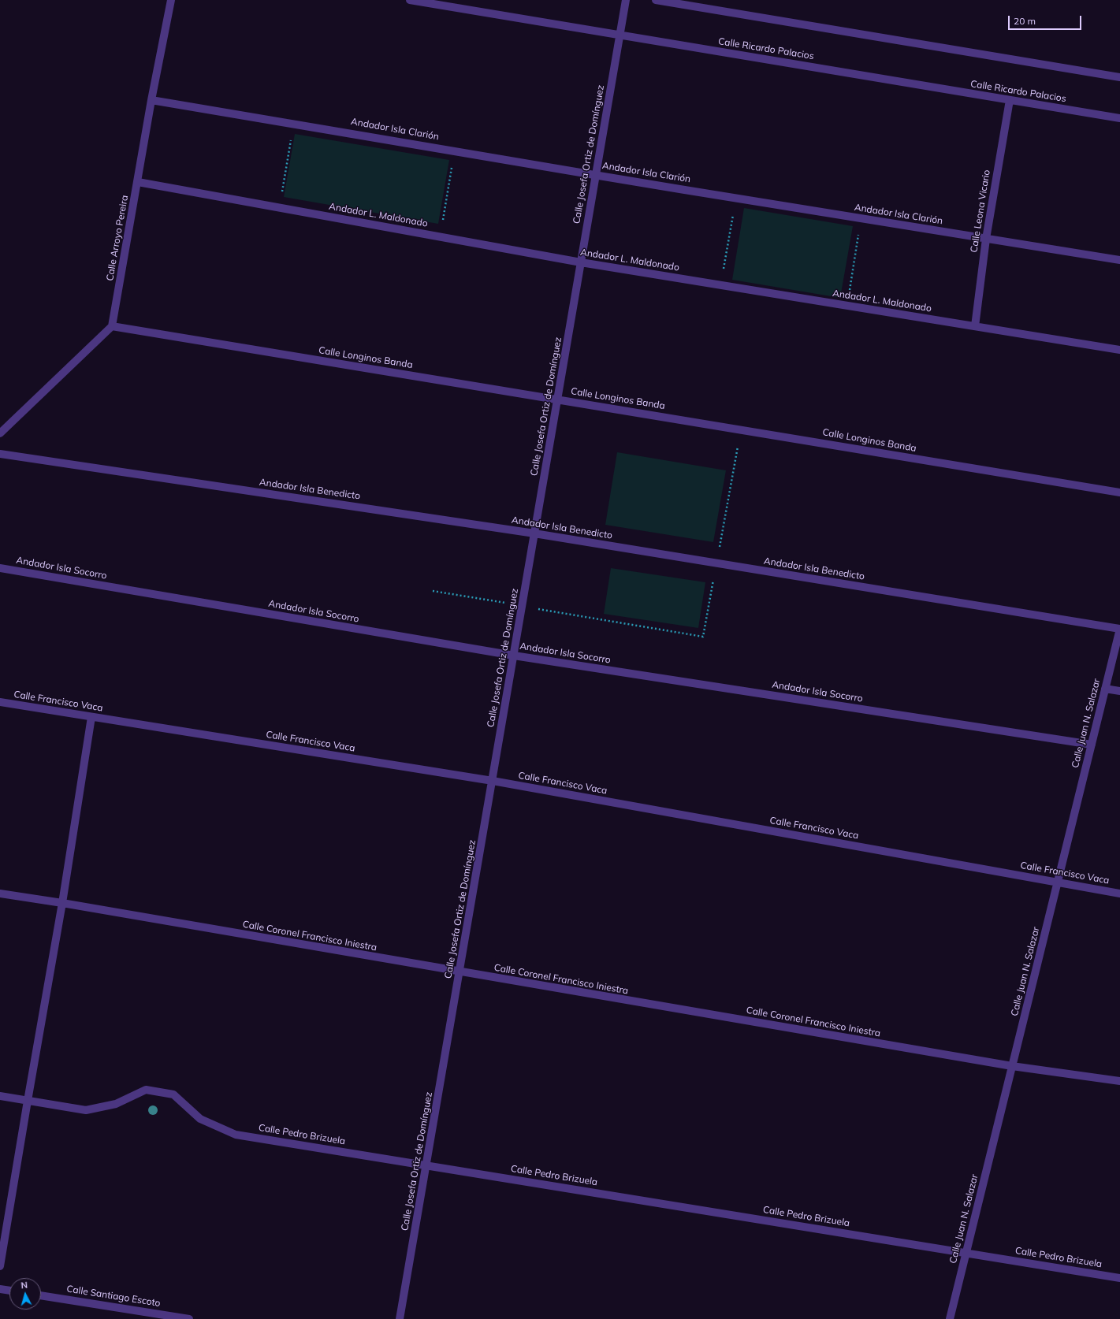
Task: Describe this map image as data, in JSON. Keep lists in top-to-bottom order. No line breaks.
{"streets":{"street":["Calle Ricardo Palacios","Andador Isla Clarión","Calle Josefa Ortiz de Domínguez","Calle Leona Vicario","Andador L. Maldonado","Calle Arroyo Pereira","Calle Longinos Banda","Andador Isla Benedicto","Andador Isla Socorro","Calle Francisco Vaca","Calle Juan N. Salazar","Calle Coronel Francisco Iniestra","Calle Pedro Brizuela","Calle Santiago Escoto"]},"crossings":[["Calle Ricardo Palacios","Calle Josefa Ortiz de Domínguez"],["Calle Ricardo Palacios","Calle Leona Vicario"],["Andador Isla Clarión","Calle Josefa Ortiz de Domínguez"],["Andador Isla Clarión","Calle Leona Vicario"],["Andador Isla Clarión","Calle Arroyo Pereira"],["Calle Josefa Ortiz de Domínguez","Andador L. Maldonado"],["Calle Josefa Ortiz de Domínguez","Calle Longinos Banda"],["Calle Josefa Ortiz de Domínguez","Andador Isla Benedicto"],["Calle Josefa Ortiz de Domínguez","Andador Isla Socorro"],["Calle Josefa Ortiz de Domínguez","Calle Francisco Vaca"],["Calle Josefa Ortiz de Domínguez","Calle Coronel Francisco Iniestra"],["Calle Josefa Ortiz de Domínguez","Calle Pedro Brizuela"],["Calle Leona Vicario","Andador L. Maldonado"],["Andador L. Maldonado","Calle Arroyo Pereira"],["Calle Arroyo Pereira","Calle Longinos Banda"],["Andador Isla Benedicto","Calle Juan N. Salazar"],["Andador Isla Socorro","Calle Juan N. Salazar"],["Calle Francisco Vaca","Calle Juan N. Salazar"],["Calle Juan N. Salazar","Calle Coronel Francisco Iniestra"],["Calle Juan N. Salazar","Calle Pedro Brizuela"]],"scale_bar":"20 m","north":"top"}
